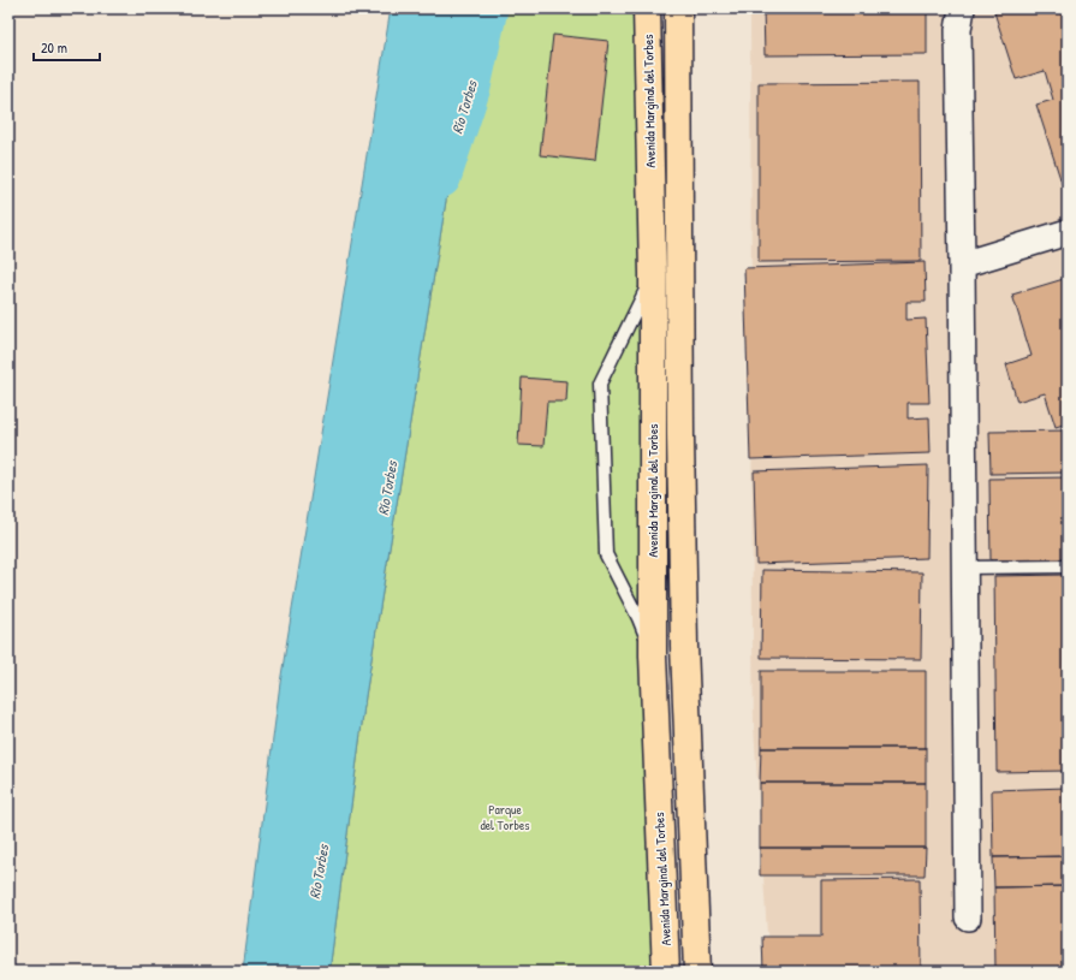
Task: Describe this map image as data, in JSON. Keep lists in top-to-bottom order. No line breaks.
{"streets":{"highway":["Avenida Marginal del Torbes"]},"water":["Río Torbes"],"parks":["Parque del Torbes"],"scale_bar":"20 m"}
